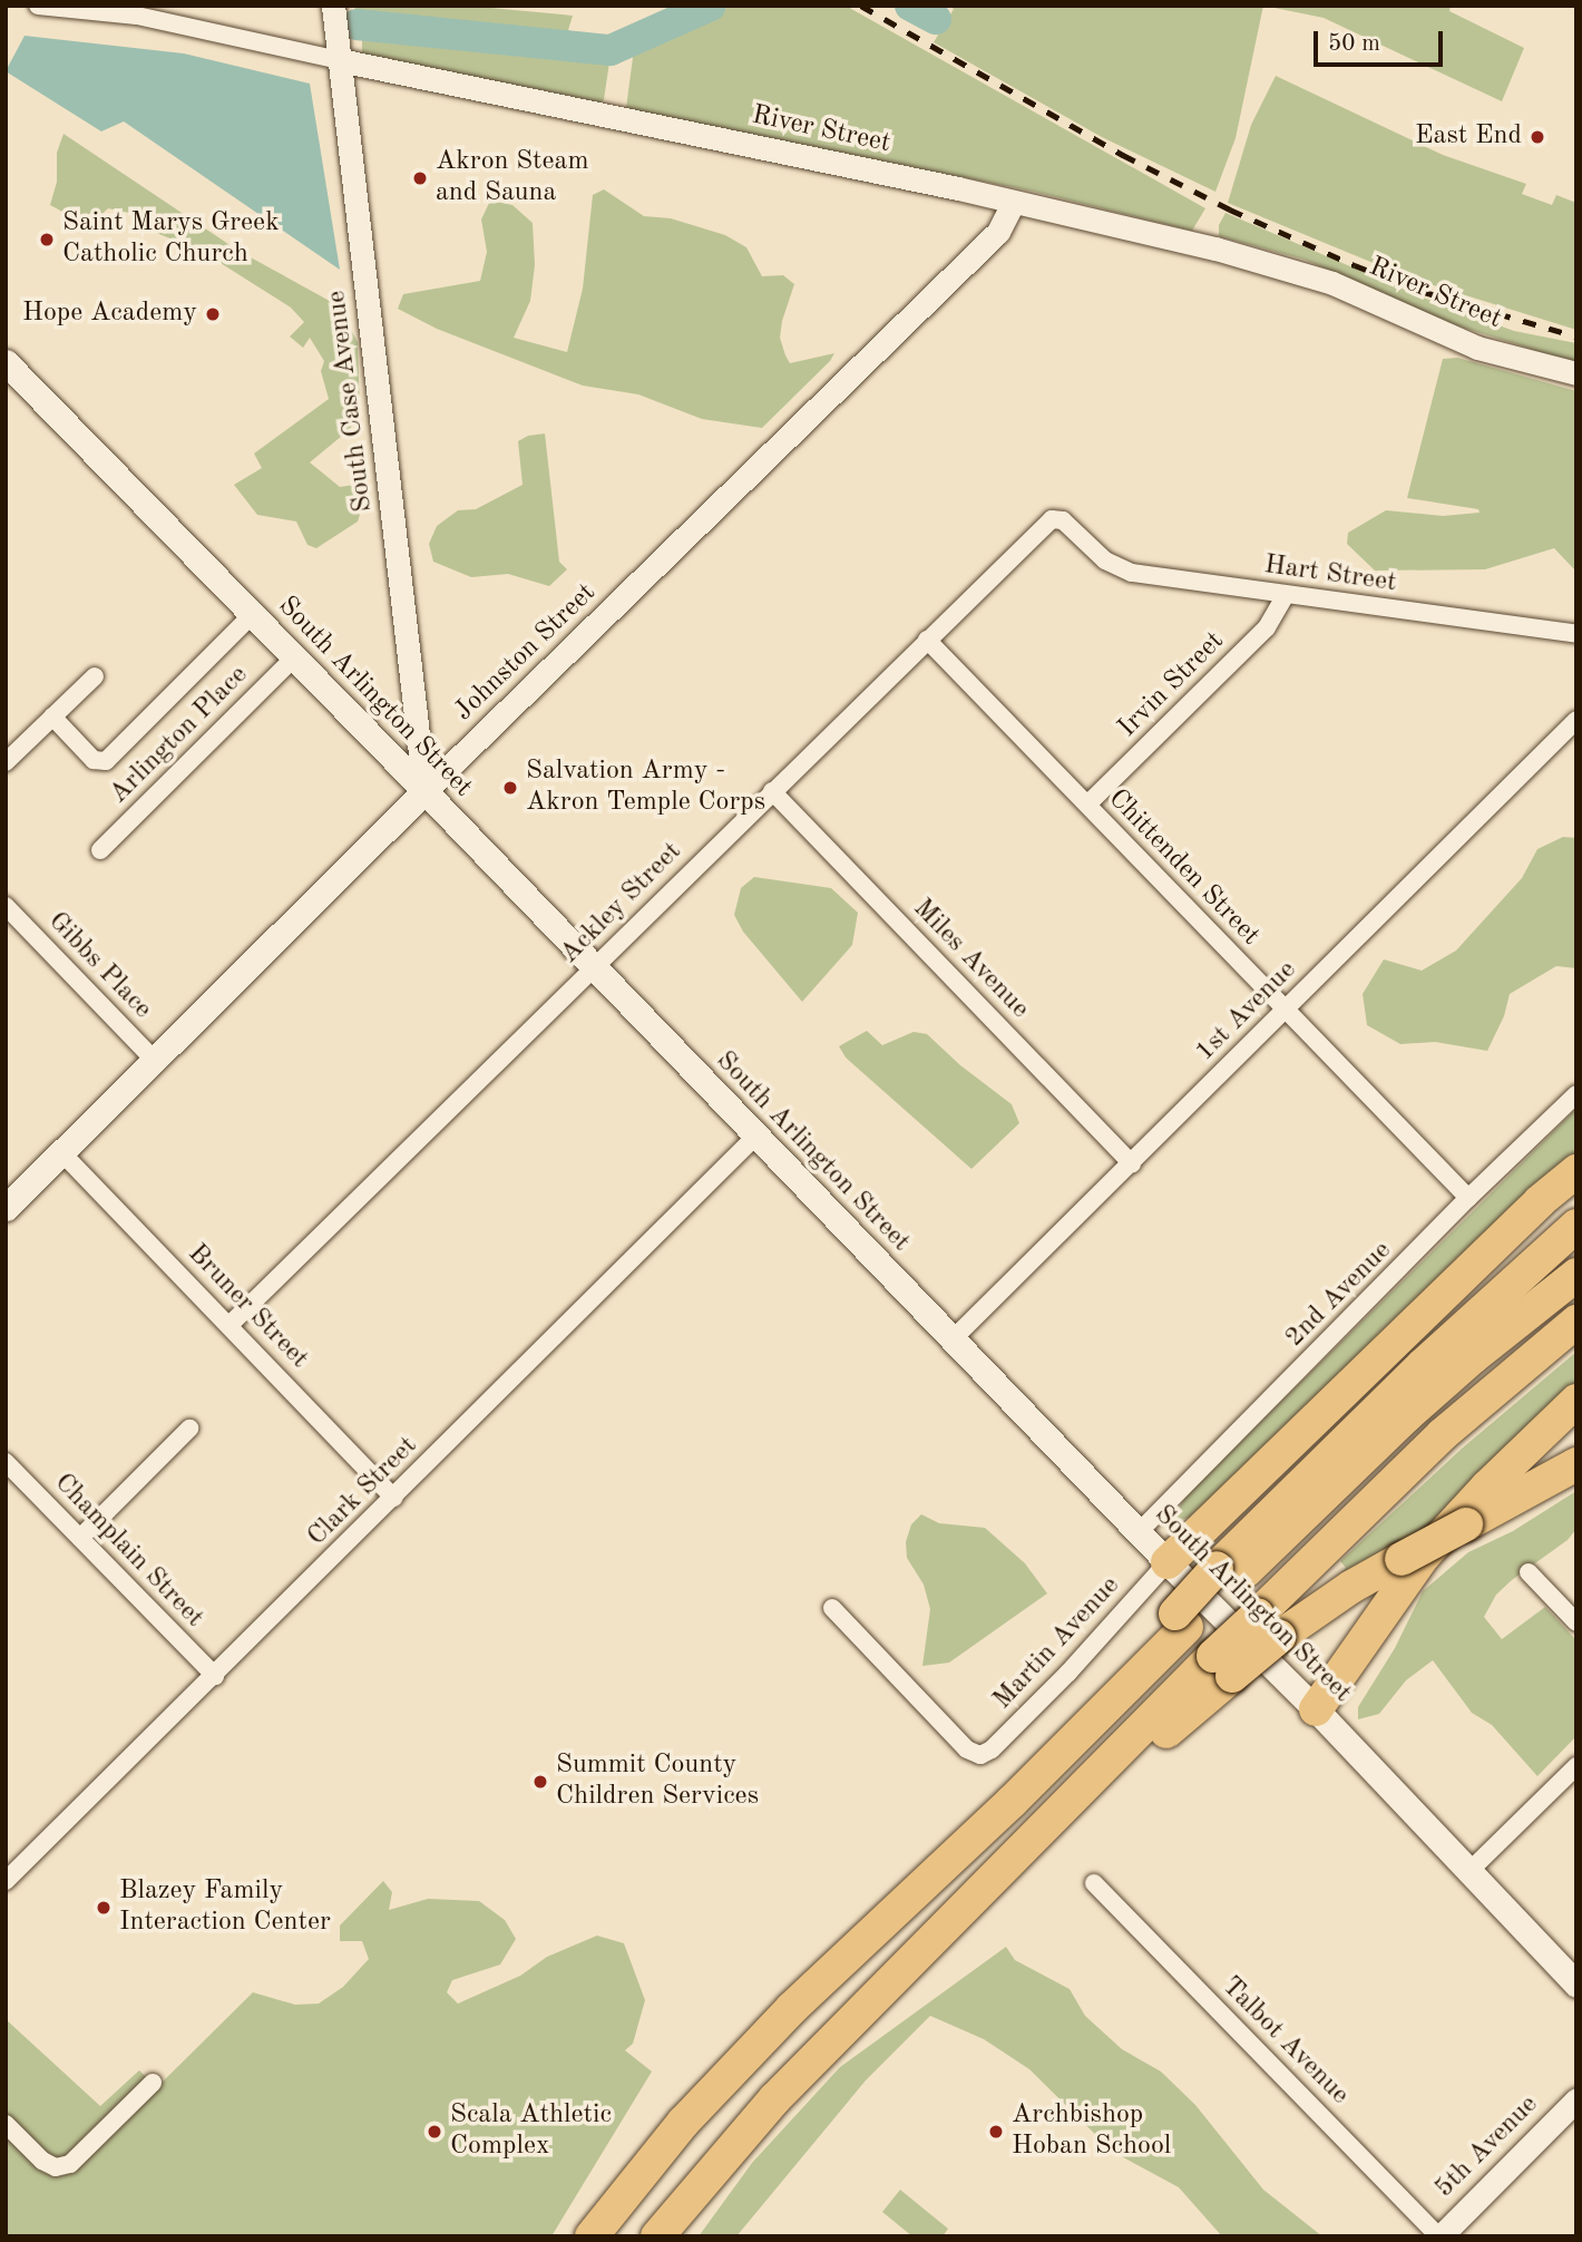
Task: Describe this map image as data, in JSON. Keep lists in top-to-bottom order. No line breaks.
{"streets":{"main road":["Johnston Street","South Arlington Street"],"street":["River Street","South Case Avenue","Hart Street","Irvin Street","Arlington Place","Chittenden Street","Ackley Street","Miles Avenue","Gibbs Place","1st Avenue","2nd Avenue","Bruner Street","Clark Street","Champlain Street","Martin Avenue","Talbot Avenue","5th Avenue"]},"crossings":[["River Street","South Case Avenue"],["River Street","Johnston Street"],["South Case Avenue","Johnston Street"],["South Case Avenue","South Arlington Street"],["Hart Street","Irvin Street"],["Hart Street","Ackley Street"],["Johnston Street","South Arlington Street"],["Johnston Street","Gibbs Place"],["Johnston Street","Bruner Street"],["Irvin Street","Chittenden Street"],["South Arlington Street","Arlington Place"],["South Arlington Street","Ackley Street"],["South Arlington Street","1st Avenue"],["South Arlington Street","2nd Avenue"],["South Arlington Street","Clark Street"],["South Arlington Street","Martin Avenue"],["Chittenden Street","Ackley Street"],["Chittenden Street","1st Avenue"],["Chittenden Street","2nd Avenue"],["Ackley Street","Miles Avenue"],["Ackley Street","Bruner Street"],["Miles Avenue","1st Avenue"],["Bruner Street","Clark Street"],["Clark Street","Champlain Street"],["Talbot Avenue","5th Avenue"]],"places":["East End","Akron Steam and Sauna","Saint Marys Greek Catholic Church","Hope Academy","Salvation Army - Akron Temple Corps","Summit County Children Services","Blazey Family Interaction Center","Scala Athletic Complex","Archbishop Hoban School"],"scale_bar":"50 m"}
